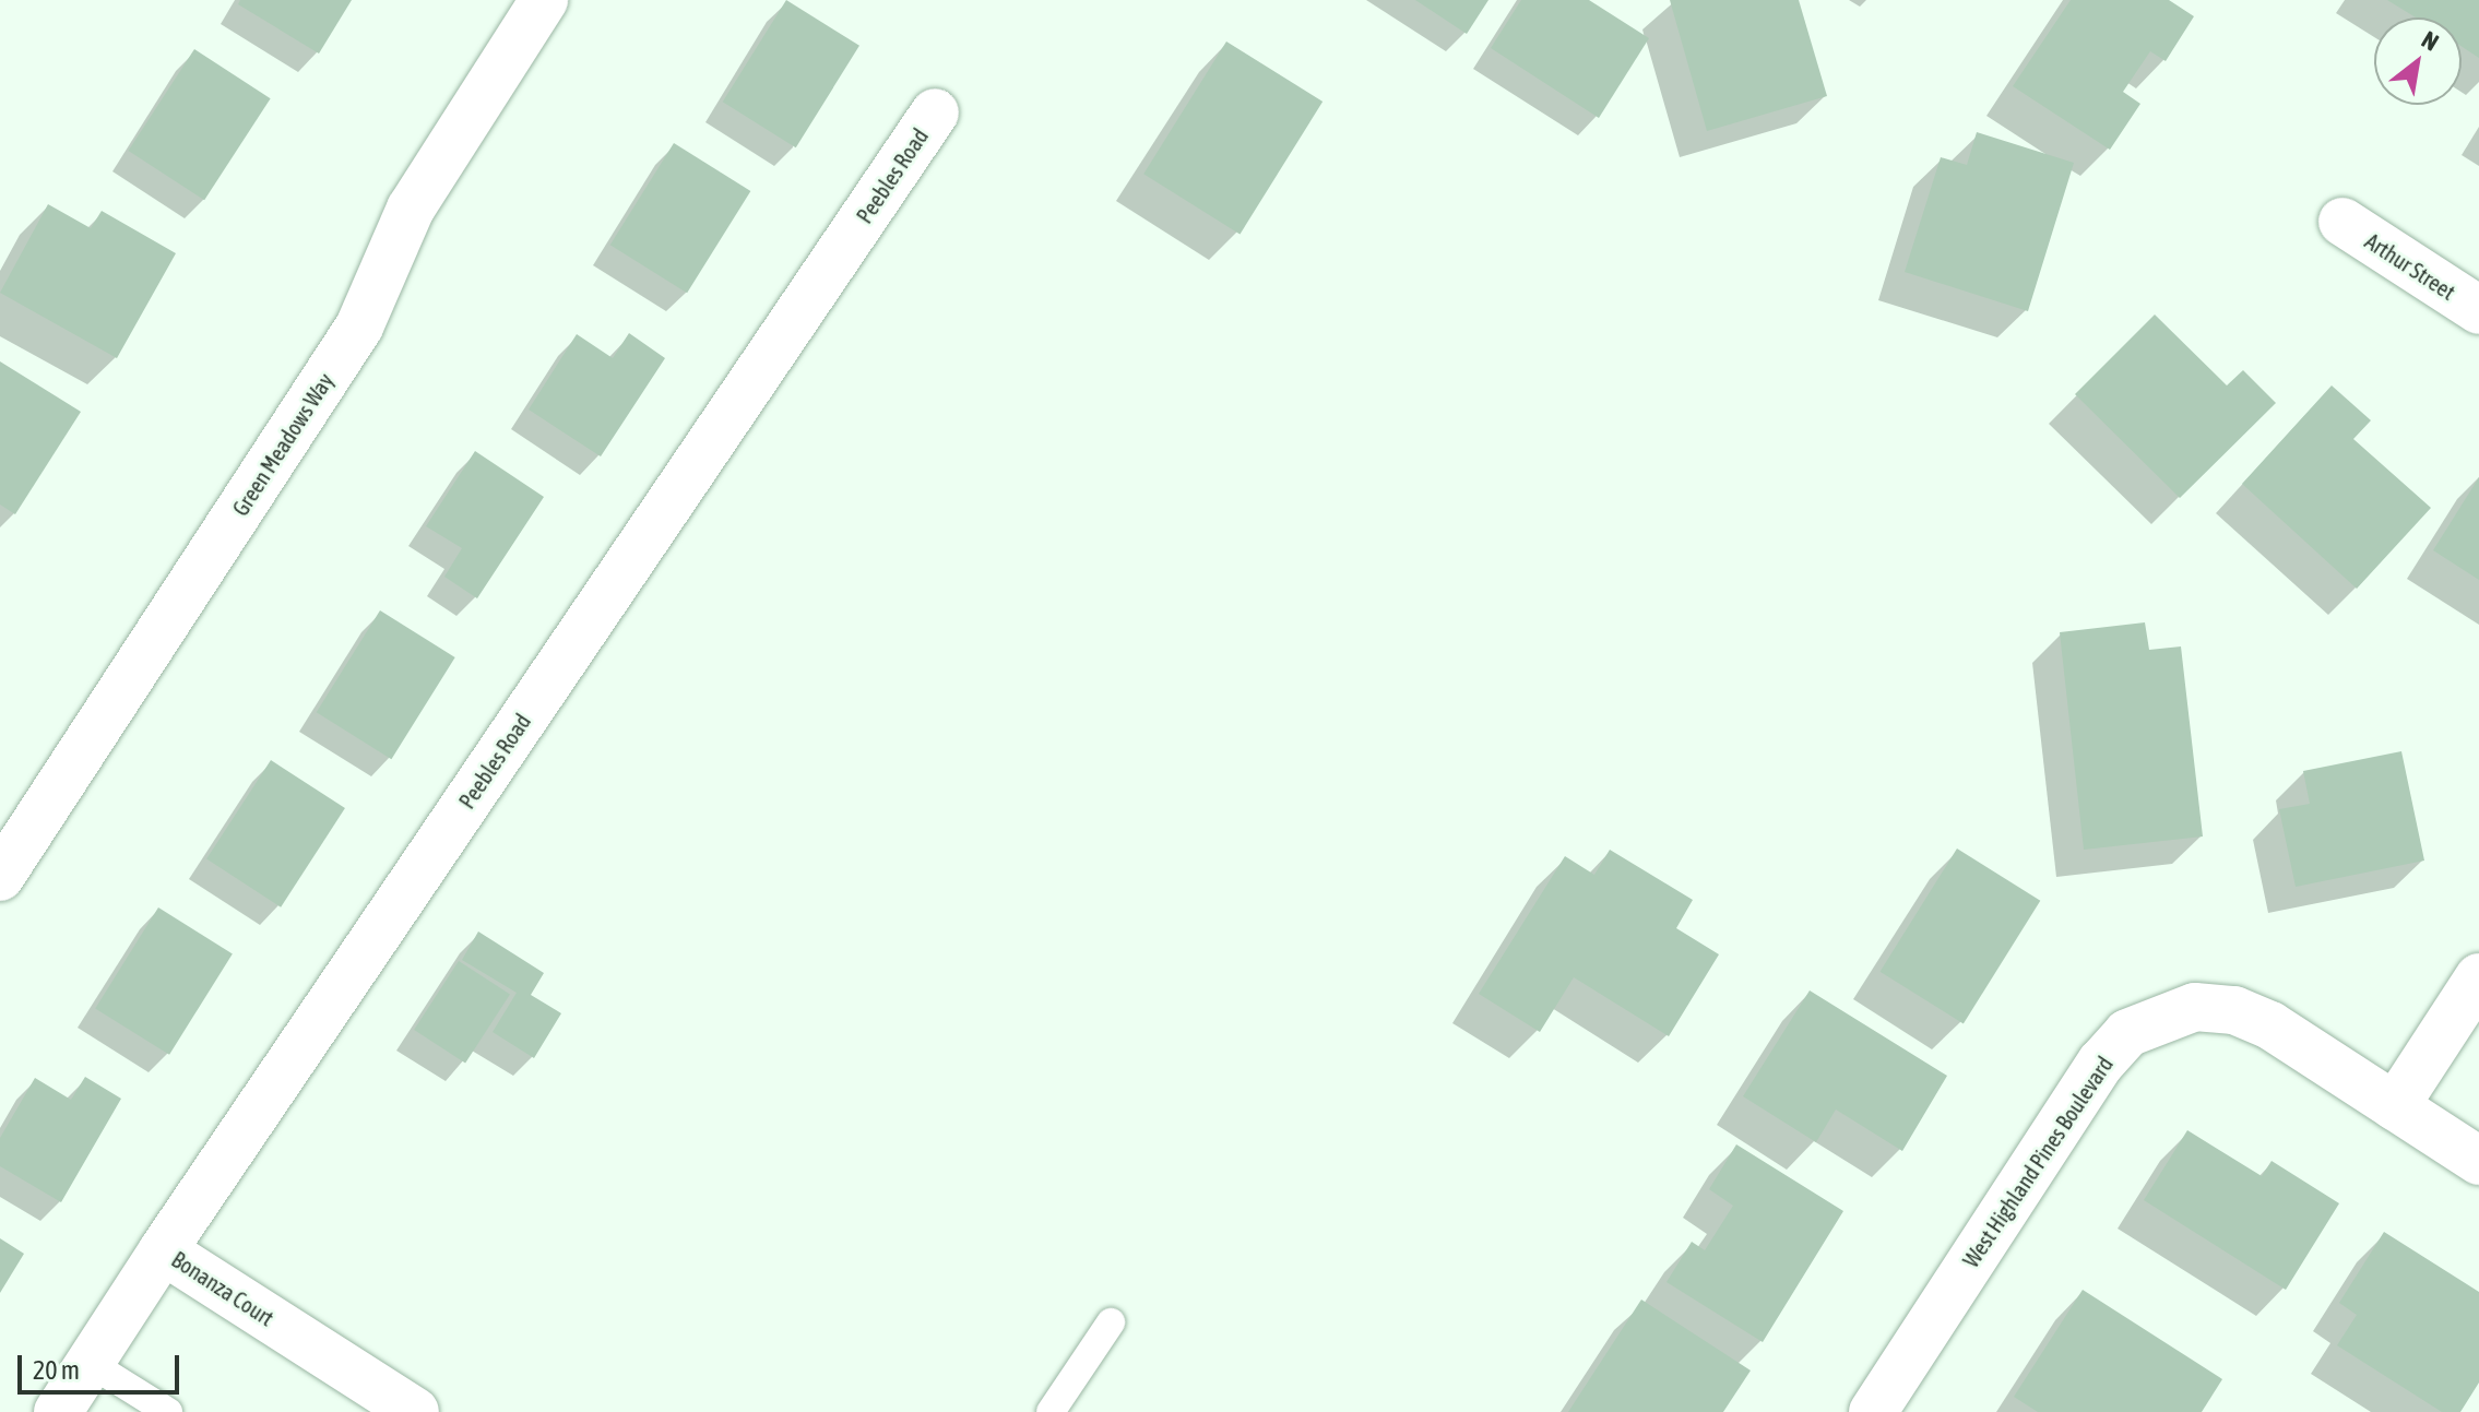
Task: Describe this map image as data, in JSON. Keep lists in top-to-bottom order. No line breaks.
{"streets":{"street":["Peebles Road","Arthur Street","Green Meadows Way","West Highland Pines Boulevard","Bonanza Court"]},"crossings":[["Peebles Road","Bonanza Court"]],"scale_bar":"20 m","north":"top right"}
